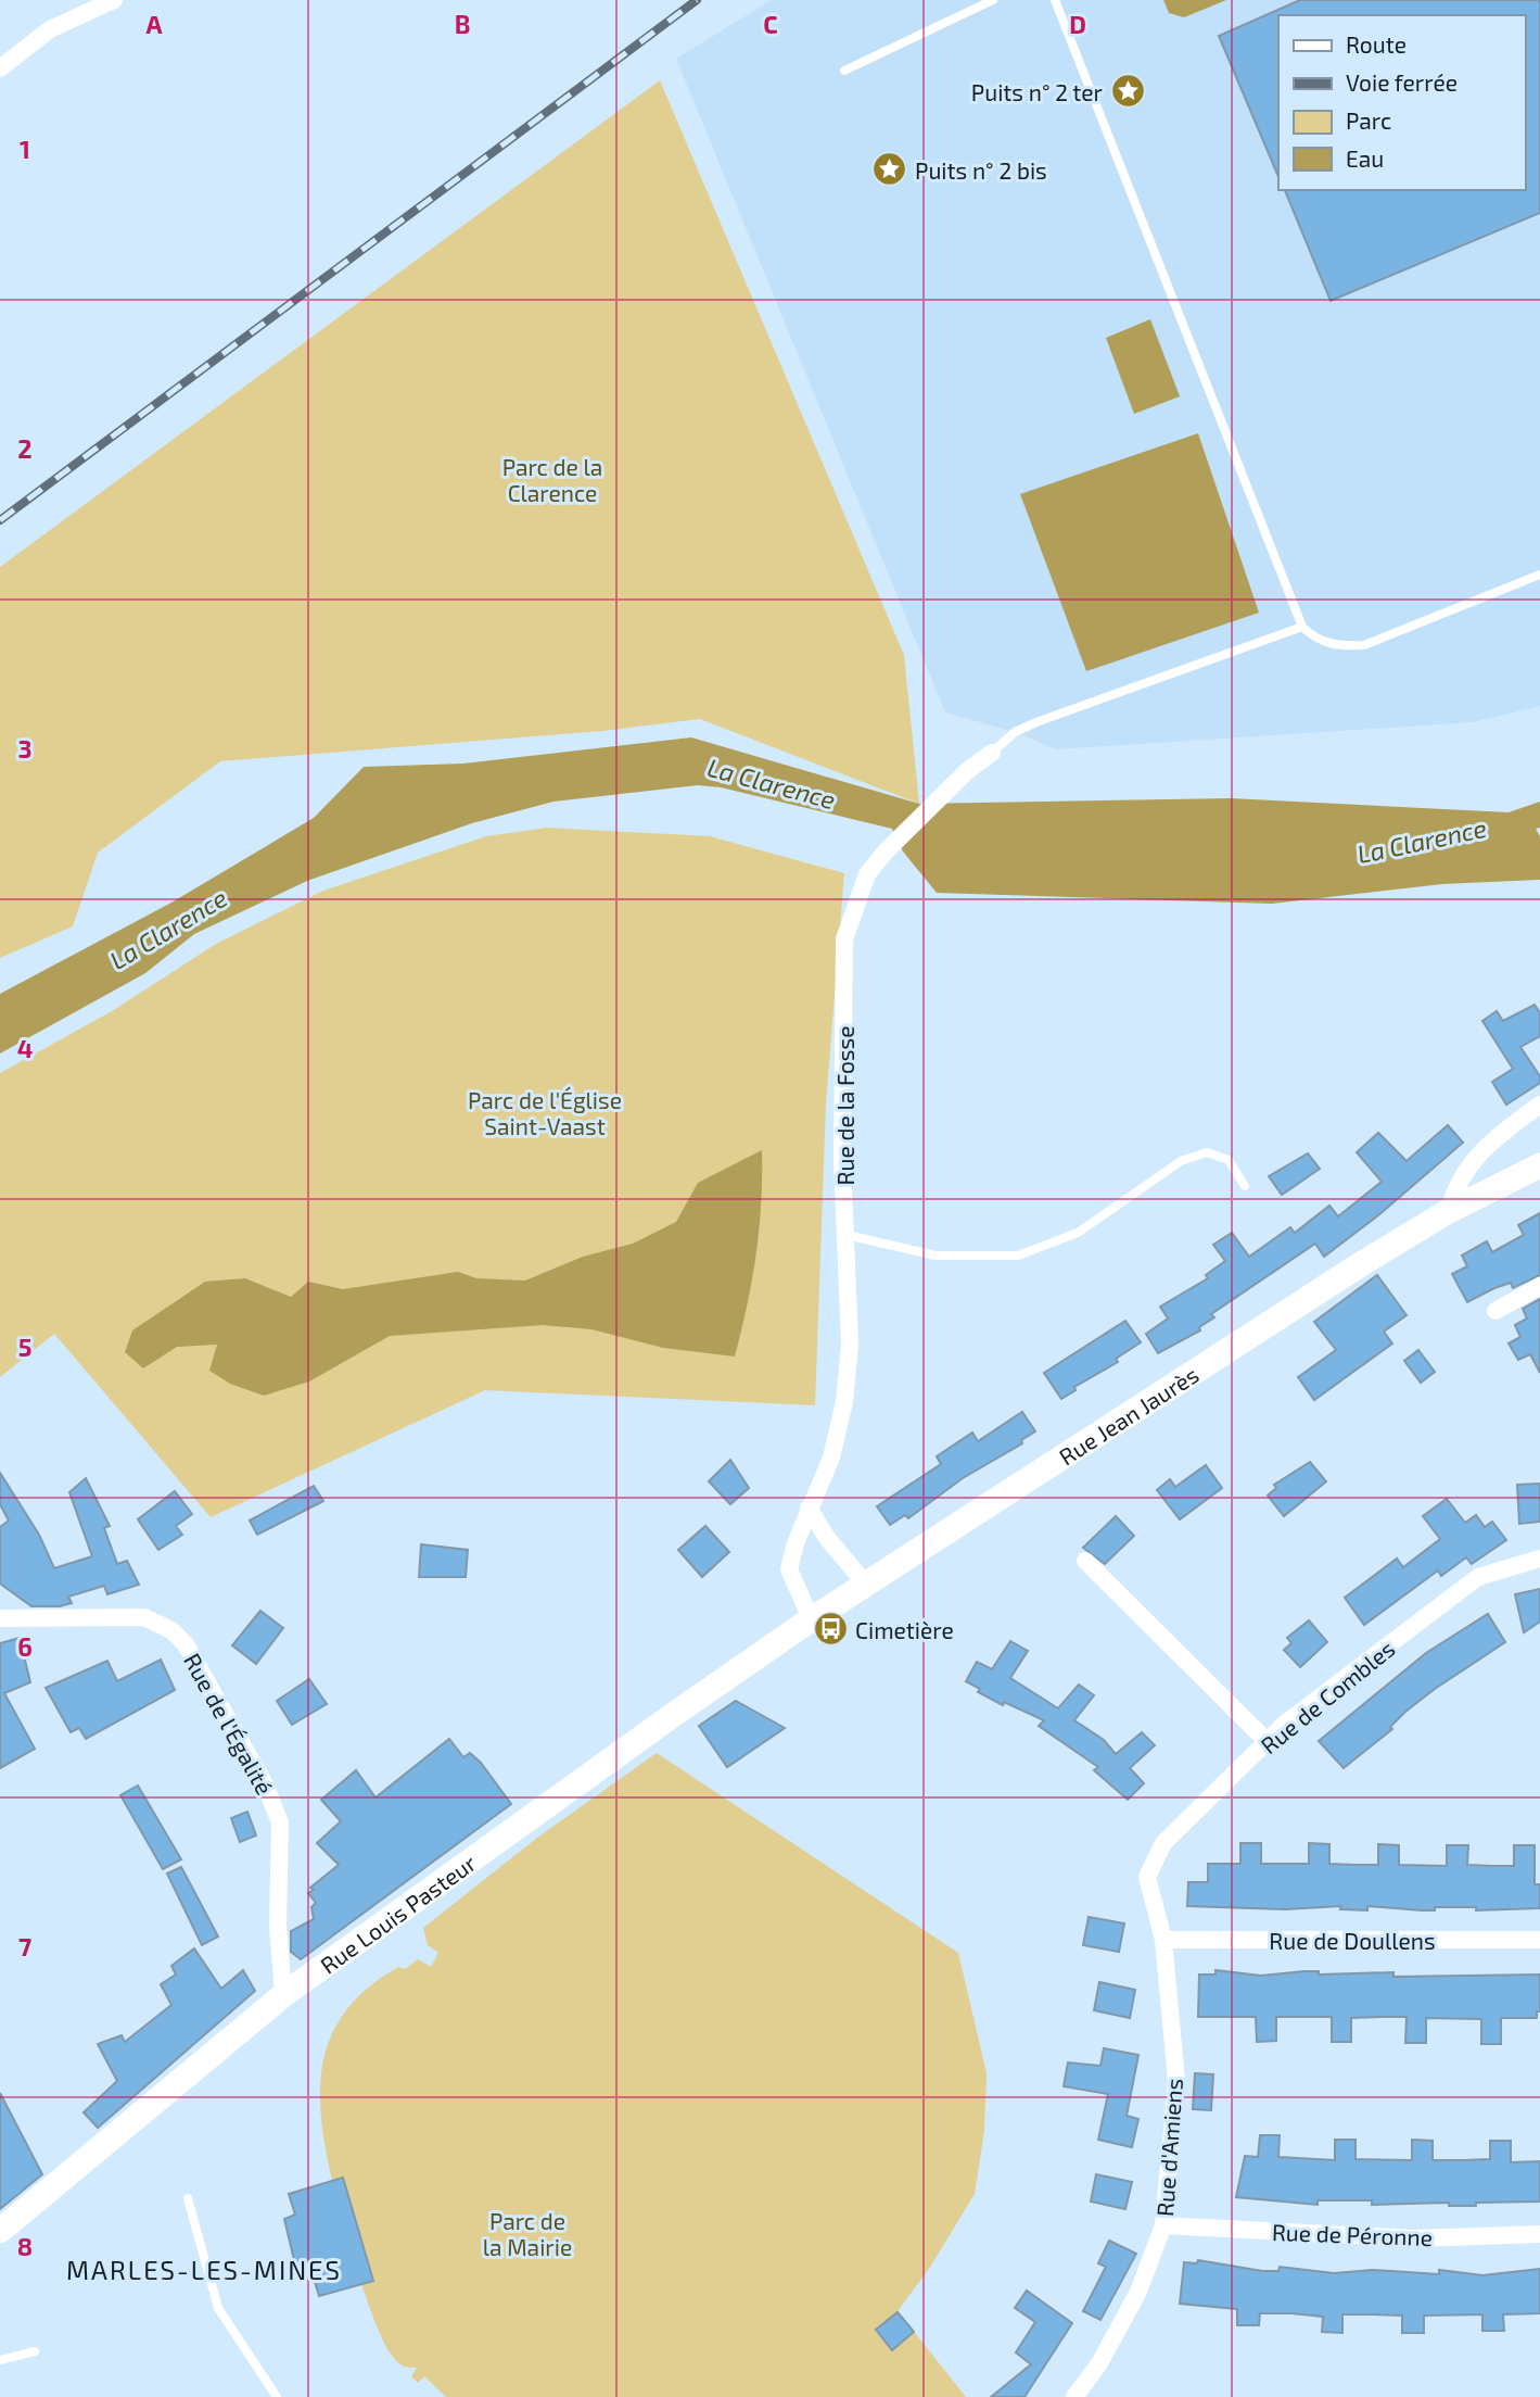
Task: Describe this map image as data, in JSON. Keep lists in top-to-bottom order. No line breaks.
{"streets":{"main road":["Rue Jean Jaurès","Rue Louis Pasteur"],"street":["Rue de la Fosse","Rue de Combles","Rue de l'Égalité","Rue de Doullens","Rue d'Amiens","Rue de Péronne"]},"crossings":[["Rue de la Fosse","Rue Jean Jaurès"],["Rue de la Fosse","Rue Louis Pasteur"],["Rue Jean Jaurès","Rue Louis Pasteur"],["Rue de Combles","Rue d'Amiens"],["Rue de l'Égalité","Rue Louis Pasteur"],["Rue de Doullens","Rue d'Amiens"],["Rue d'Amiens","Rue de Péronne"]],"districts":["MARLES-LES-MINES"],"water":["La Clarence"],"parks":["Parc de la Clarence","Parc de l'Église Saint-Vaast","Parc de la Mairie"],"places":{"place":["Puits n° 2 ter","Puits n° 2 bis"],"bus stop":["Cimetière"]},"legend":["Route","Voie ferrée","Parc","Eau"],"grid":{"columns":["A","B","C","D"],"rows":["1","2","3","4","5","6","7","8"]}}
